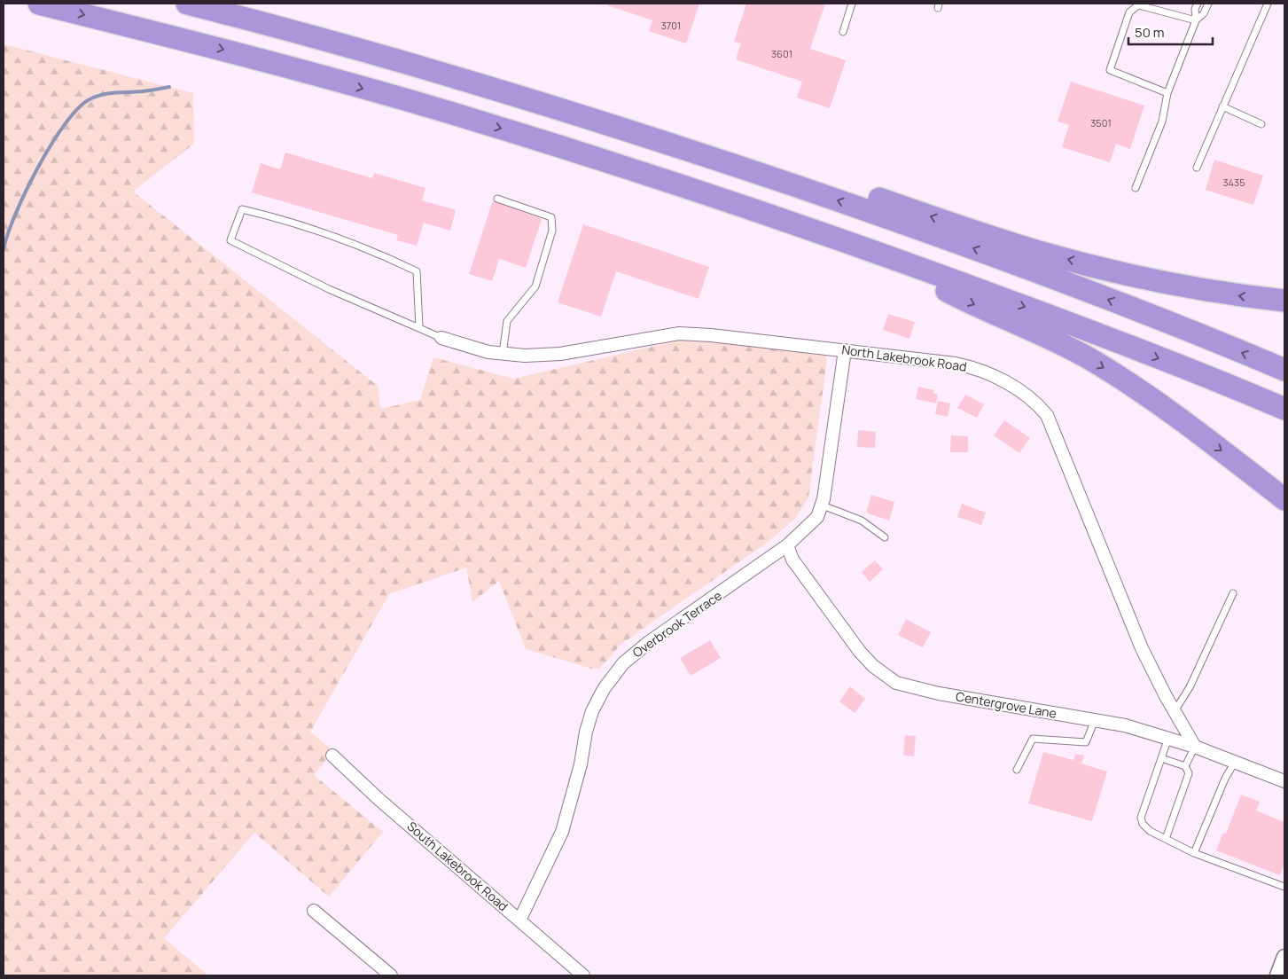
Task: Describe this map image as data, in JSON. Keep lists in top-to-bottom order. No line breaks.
{"streets":{"street":["North Lakebrook Road","Overbrook Terrace","Centergrove Lane","South Lakebrook Road"]},"crossings":[["North Lakebrook Road","Overbrook Terrace"],["North Lakebrook Road","Centergrove Lane"],["Overbrook Terrace","Centergrove Lane"],["Overbrook Terrace","South Lakebrook Road"]],"house_numbers":["3701","3601","3501","3435"],"scale_bar":"50 m"}
